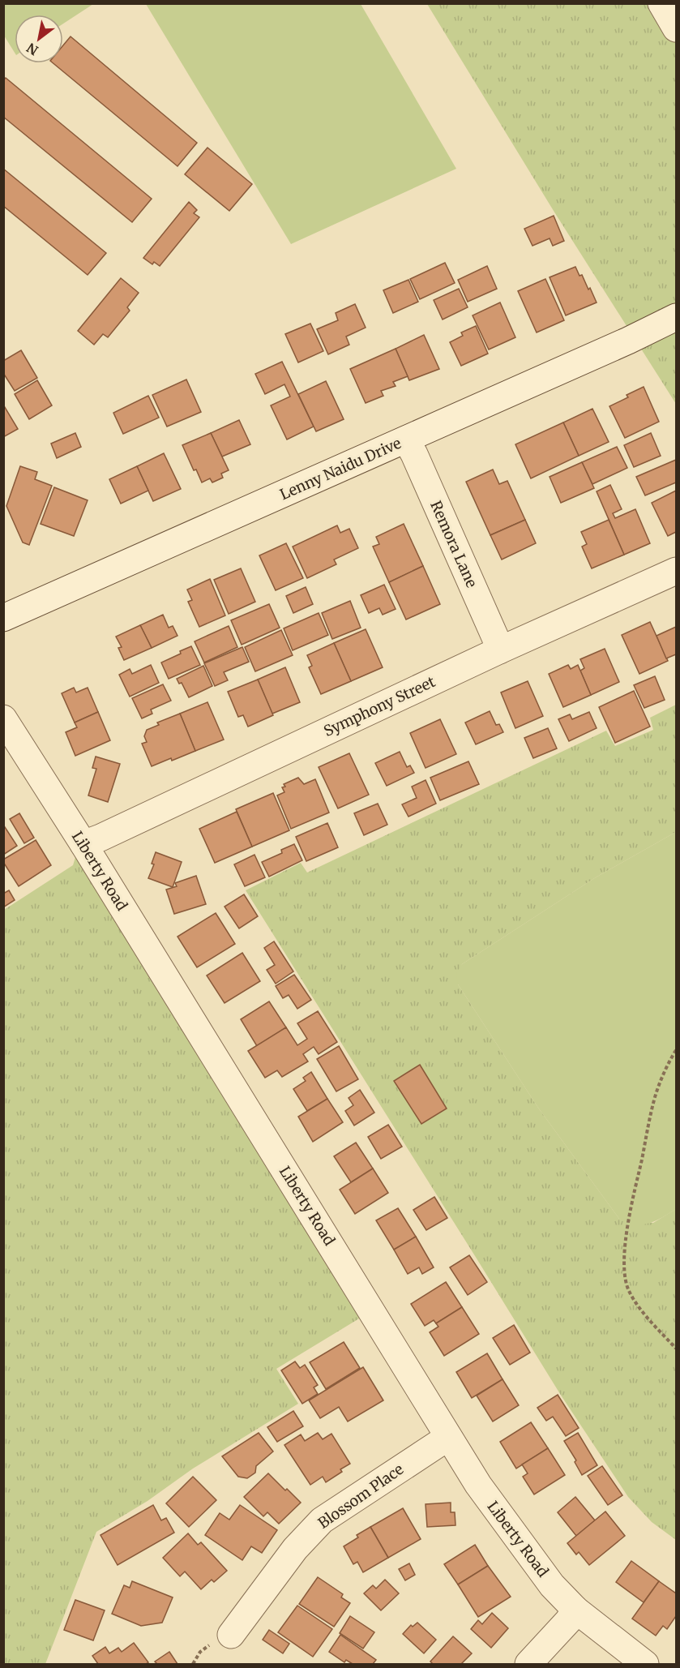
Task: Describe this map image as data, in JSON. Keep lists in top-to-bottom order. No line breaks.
{"streets":{"street":["Lenny Naidu Drive","Remora Lane","Symphony Street","Liberty Road","Blossom Place"]},"crossings":[["Lenny Naidu Drive","Remora Lane"],["Remora Lane","Symphony Street"],["Symphony Street","Liberty Road"],["Liberty Road","Blossom Place"]],"north":"bottom left"}
